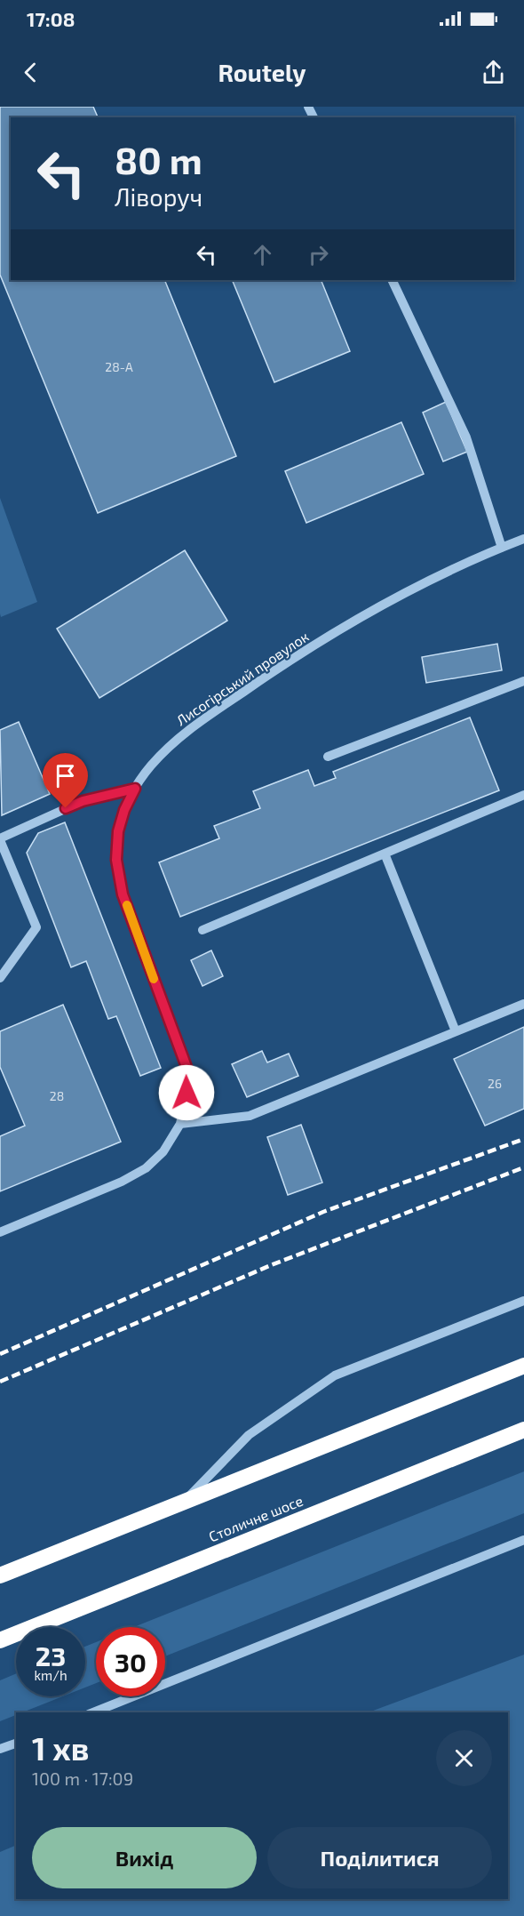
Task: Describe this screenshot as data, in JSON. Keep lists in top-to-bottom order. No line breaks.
{"streets":{"highway":["Столичне шосе"],"street":["Лисогірський провулок"]},"house_numbers":["28-А","26","28"],"page":{"status":"17:08","header":"Routely","turn":["80 m","Ліворуч"],"speed":"23 km/h","limit":"30","heading":["1 хв","100 m · 17:09"],"buttons":["Вихід","Поділитися"]}}
